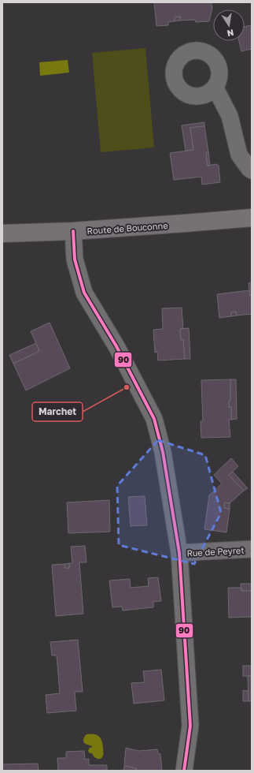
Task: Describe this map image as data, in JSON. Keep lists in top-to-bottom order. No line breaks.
{"streets":{"street":["Route de Bouconne","Rue de Peyret"]},"places":["Marchet"],"lines":["transit line 90"],"north":"bottom"}
